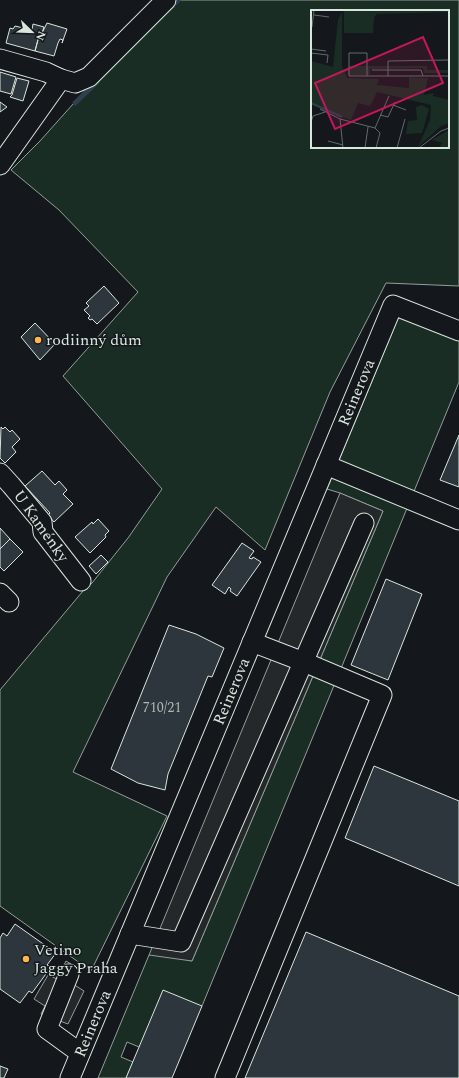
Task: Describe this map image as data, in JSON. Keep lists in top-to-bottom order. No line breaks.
{"streets":{"street":["Reinerova","U Kaménky"]},"places":["rodiinný dům","Vetino Jaggy Praha"],"house_numbers":["710/21"],"north":"bottom right"}
